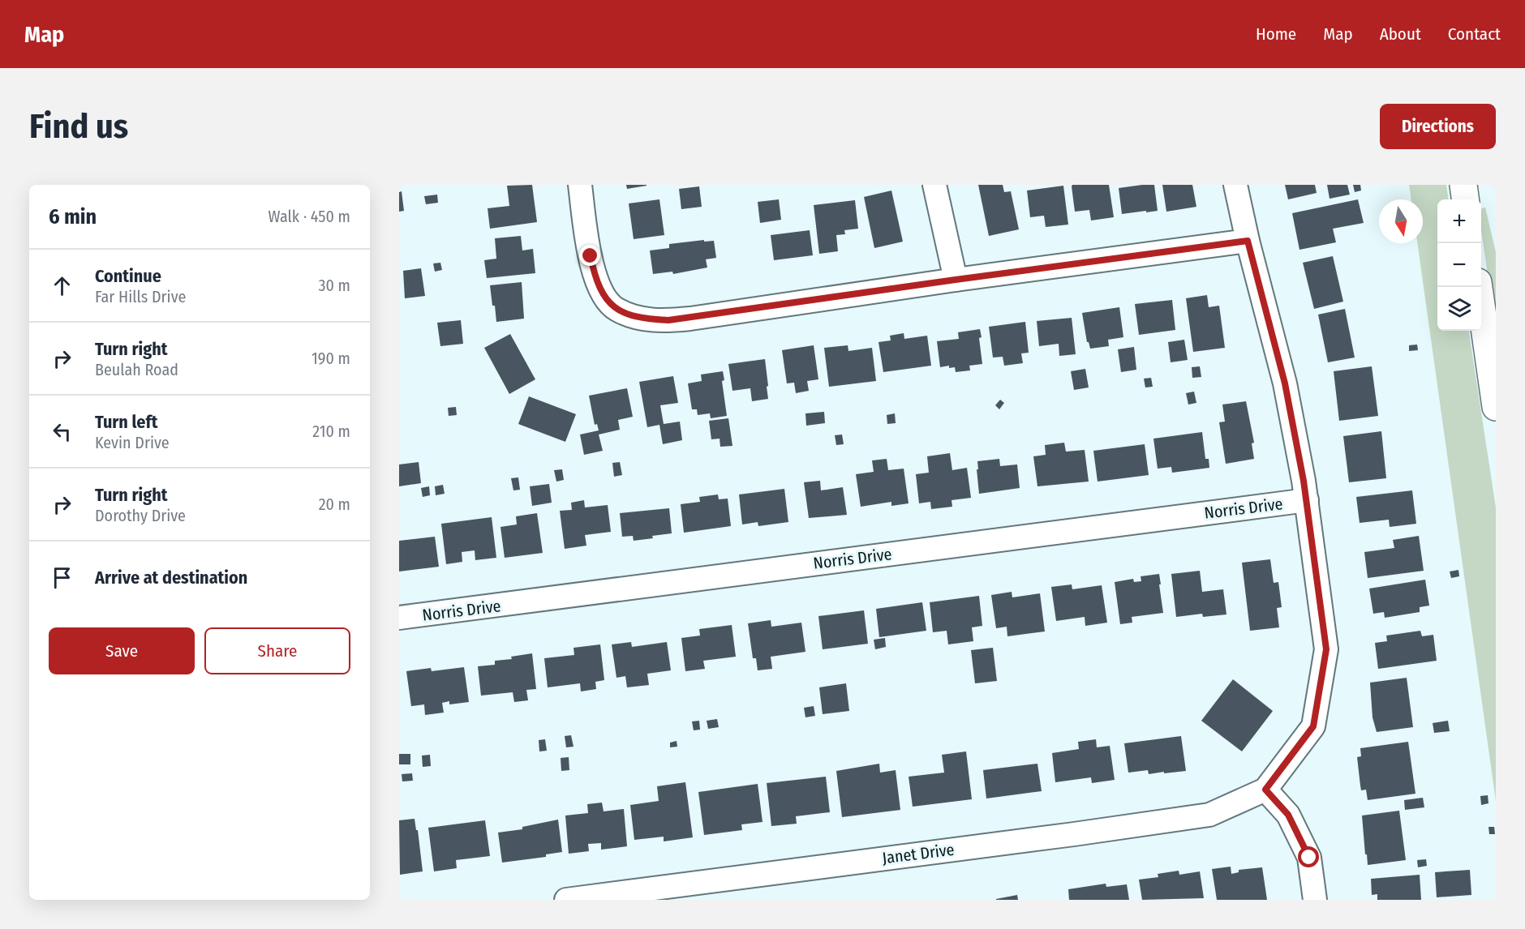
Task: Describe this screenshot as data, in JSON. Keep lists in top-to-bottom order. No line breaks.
{"streets":{"street":["Norris Drive","Janet Drive"]},"north":"bottom","page":{"header":"Map","nav":["Home","Map","About","Contact"],"buttons":["Directions",["Save","Share"]],"title":"Find us","heading":["6 min","Walk · 450 m"],"map_buttons":["+","−"],"list":[["Continue","Far Hills Drive","30 m"],["Turn right","Beulah Road","190 m"],["Turn left","Kevin Drive","210 m"],["Turn right","Dorothy Drive","20 m"],"Arrive at destination"]}}
